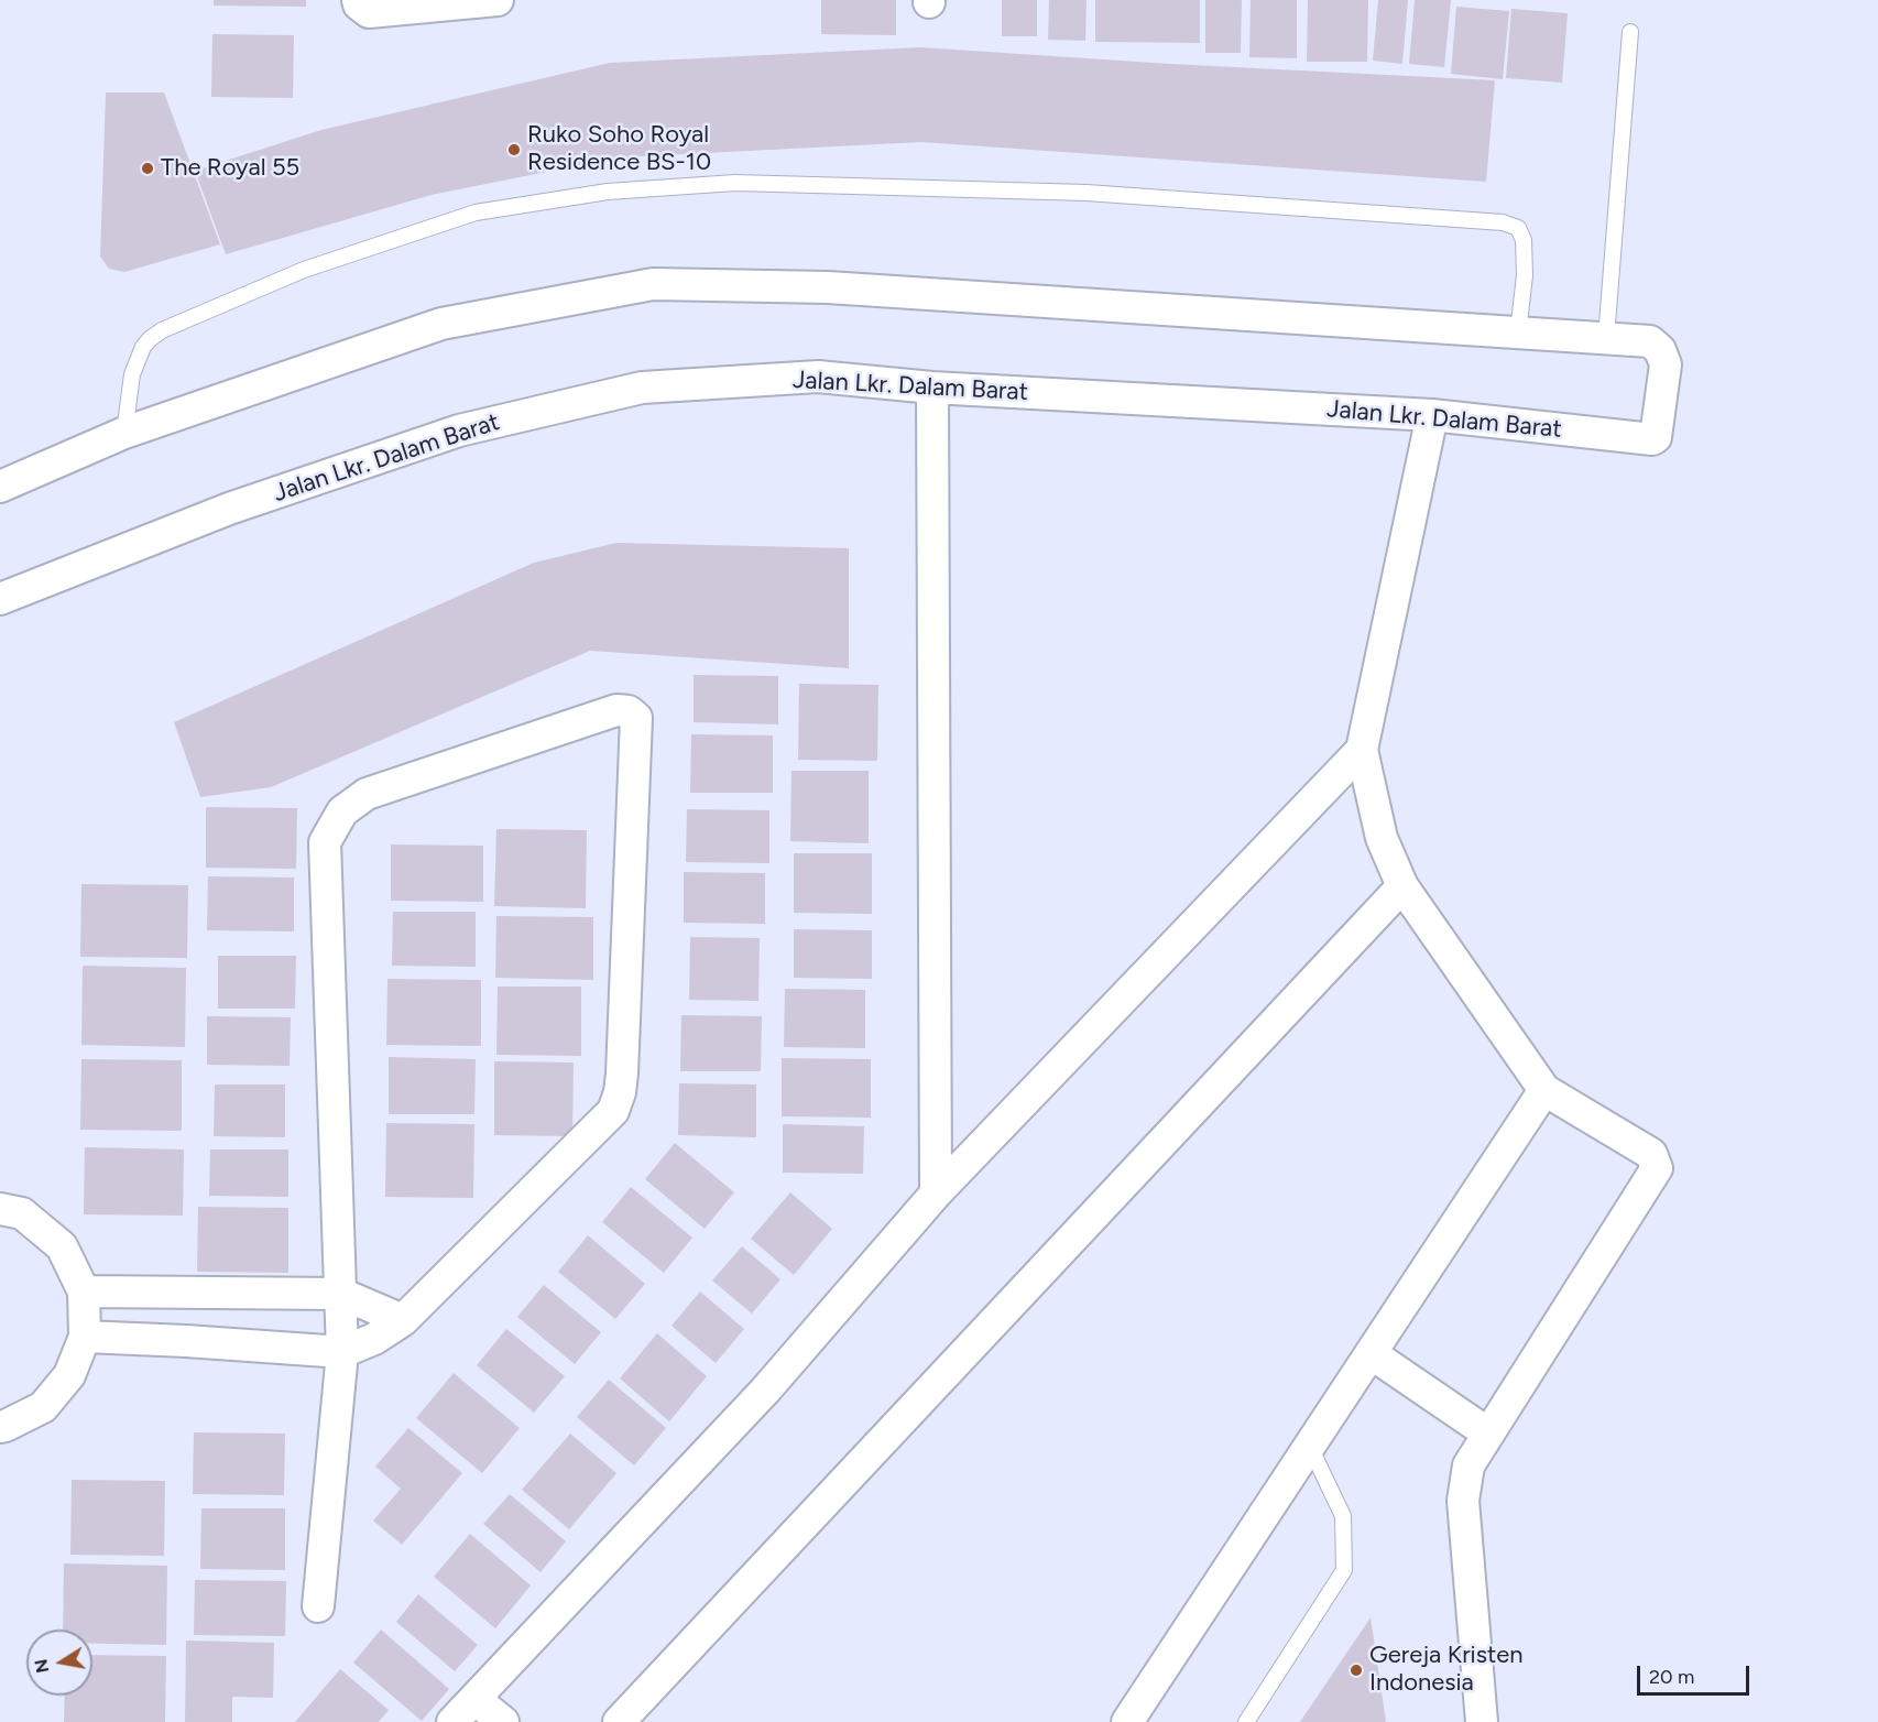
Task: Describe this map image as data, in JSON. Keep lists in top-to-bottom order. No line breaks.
{"streets":{"street":["Jalan Lkr. Dalam Barat"]},"places":["Ruko Soho Royal Residence BS-10","The Royal 55","Gereja Kristen Indonesia"],"scale_bar":"20 m","north":"left"}
